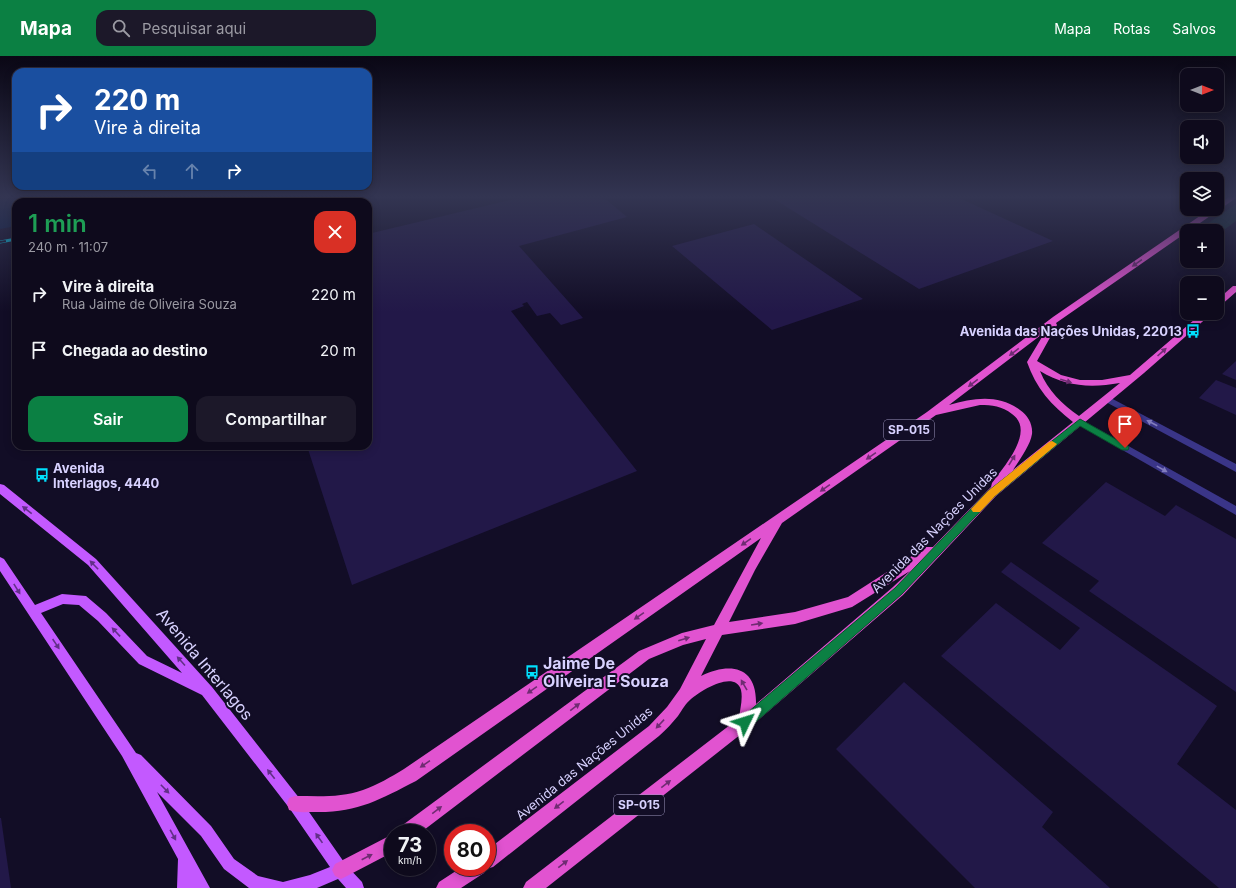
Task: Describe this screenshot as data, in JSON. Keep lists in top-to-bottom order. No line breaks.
{"streets":{"highway":["SP-015","Avenida das Nações Unidas"],"main road":["Avenida Interlagos"]},"places":{"bus stop":["Avenida das Nações Unidas, 22013","Avenida Interlagos, 4440","Jaime De Oliveira E Souza"]},"north":"right","page":{"header":"Mapa","search":"Pesquisar aqui","nav":["Mapa","Rotas","Salvos"],"map_buttons":["+","−"],"turn":["220 m","Vire à direita"],"heading":["1 min","240 m · 11:07"],"list":[{"name":"Vire à direita","note":"Rua Jaime de Oliveira Souza","value":"220 m"},{"name":"Chegada ao destino","value":"20 m"}],"buttons":["Sair","Compartilhar"],"speed":"73 km/h","limit":"80"}}
